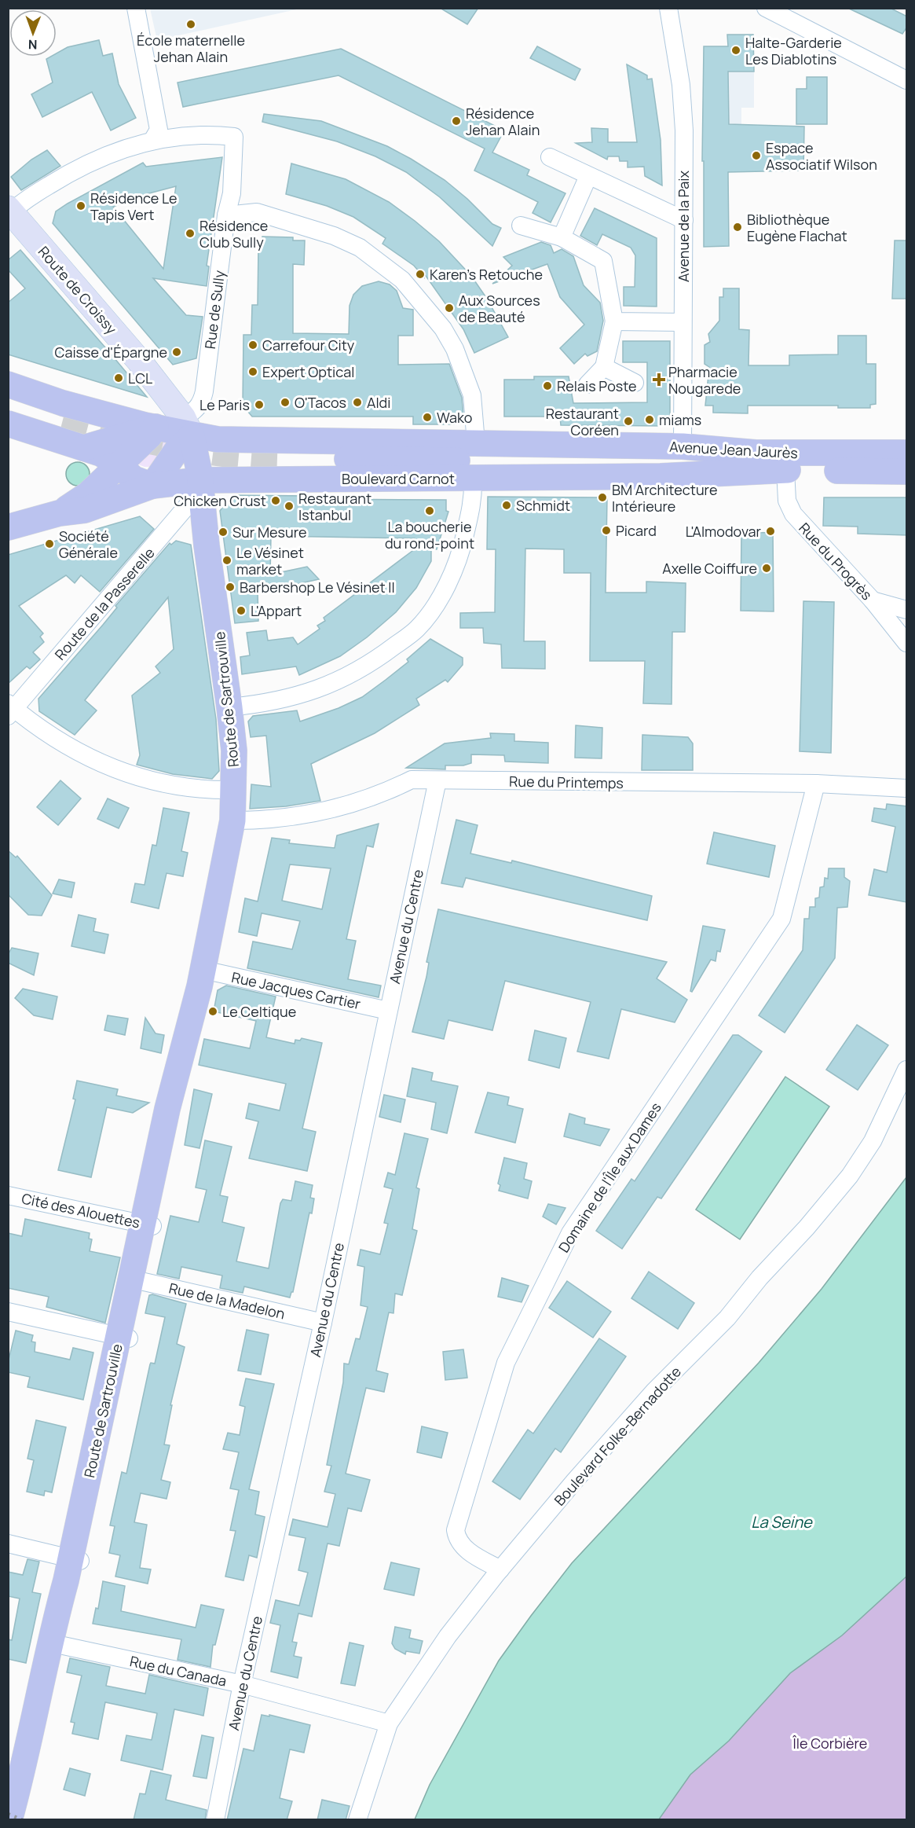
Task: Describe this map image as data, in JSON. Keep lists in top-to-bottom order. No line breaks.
{"streets":{"main road":["Route de Croissy","Avenue Jean Jaurès","Boulevard Carnot","Route de Sartrouville"],"street":["Avenue de la Paix","Rue de Sully","Rue du Progrès","Route de la Passerelle","Rue du Printemps","Avenue du Centre","Rue Jacques Cartier","Domaine de l'Île aux Dames","Cité des Alouettes","Rue de la Madelon","Boulevard Folke-Bernadotte","Rue du Canada"]},"crossings":[["Avenue de la Paix","Avenue Jean Jaurès"],["Route de Croissy","Rue de Sully"],["Route de Croissy","Route de Sartrouville"],["Rue de Sully","Route de Sartrouville"],["Avenue Jean Jaurès","Boulevard Carnot"],["Avenue Jean Jaurès","Rue du Progrès"],["Boulevard Carnot","Route de la Passerelle"],["Boulevard Carnot","Route de Sartrouville"],["Route de la Passerelle","Route de Sartrouville"],["Route de Sartrouville","Rue du Printemps"],["Route de Sartrouville","Rue Jacques Cartier"],["Route de Sartrouville","Cité des Alouettes"],["Route de Sartrouville","Rue de la Madelon"],["Route de Sartrouville","Rue du Canada"],["Rue du Printemps","Avenue du Centre"],["Rue du Printemps","Domaine de l'Île aux Dames"],["Avenue du Centre","Rue Jacques Cartier"],["Avenue du Centre","Rue de la Madelon"],["Avenue du Centre","Rue du Canada"],["Domaine de l'Île aux Dames","Boulevard Folke-Bernadotte"],["Boulevard Folke-Bernadotte","Rue du Canada"]],"water":["La Seine"],"parks":["Île Corbière"],"places":{"other":["École maternelle Jehan Alain","Halte-Garderie Les Diablotins","Résidence Jehan Alain","Espace Associatif Wilson","Résidence Le Tapis Vert","Bibliothèque Eugène Flachat","Résidence Club Sully","Karen's Retouche","Aux Sources de Beauté","Carrefour City","Caisse d'Épargne","Expert Optical","LCL","Relais Poste","O'Tacos","Aldi","Le Paris","Wako","miams","Restaurant Coréen","BM Architecture Intérieure","Chicken Crust","Schmidt","Restaurant Istanbul","La boucherie du rond-point","Picard","L'Almodovar","Sur Mesure","Société Générale","Le Vésinet market","Axelle Coiffure","Barbershop Le Vésinet II","L'Appart","Le Celtique"],"health":["Pharmacie Nougarede"]},"north":"bottom"}
